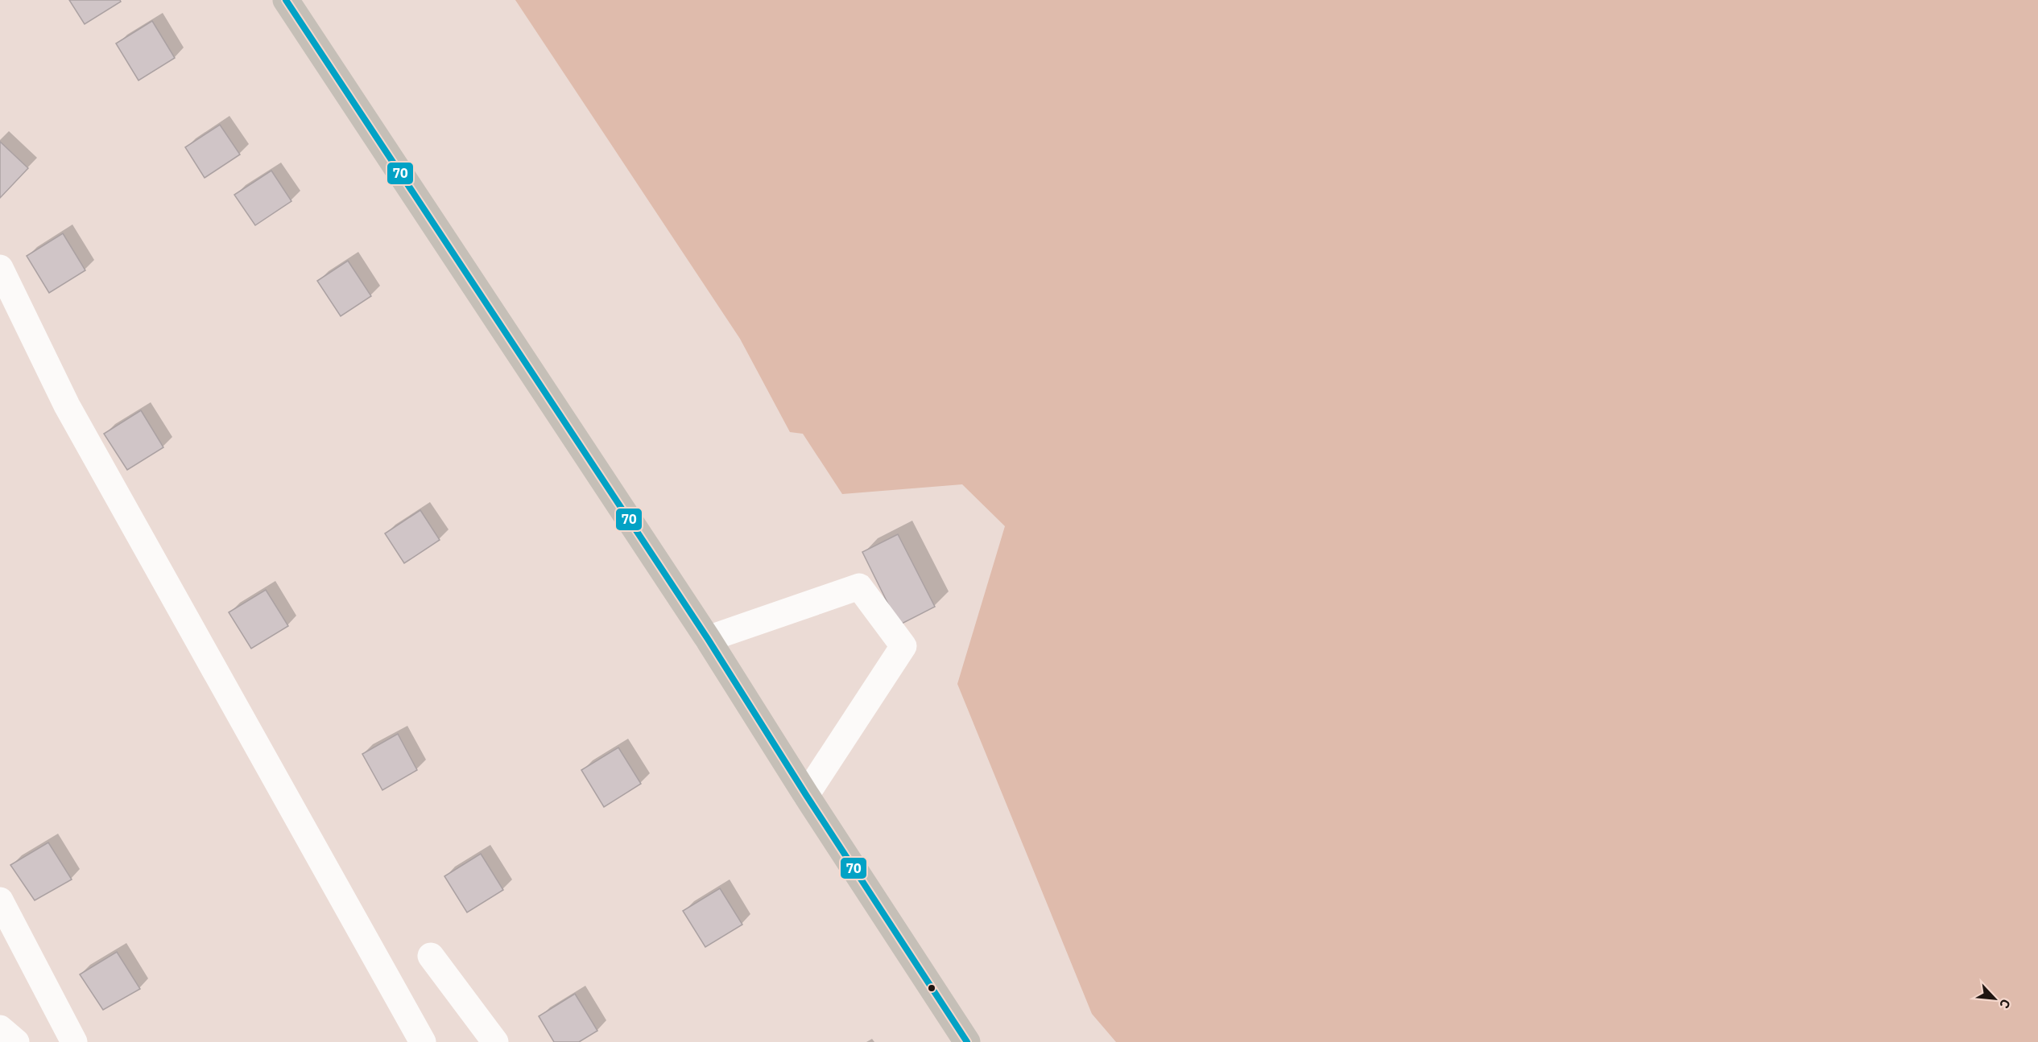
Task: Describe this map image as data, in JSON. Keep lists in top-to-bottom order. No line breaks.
{"lines":["transit line 70"],"north":"bottom right"}
